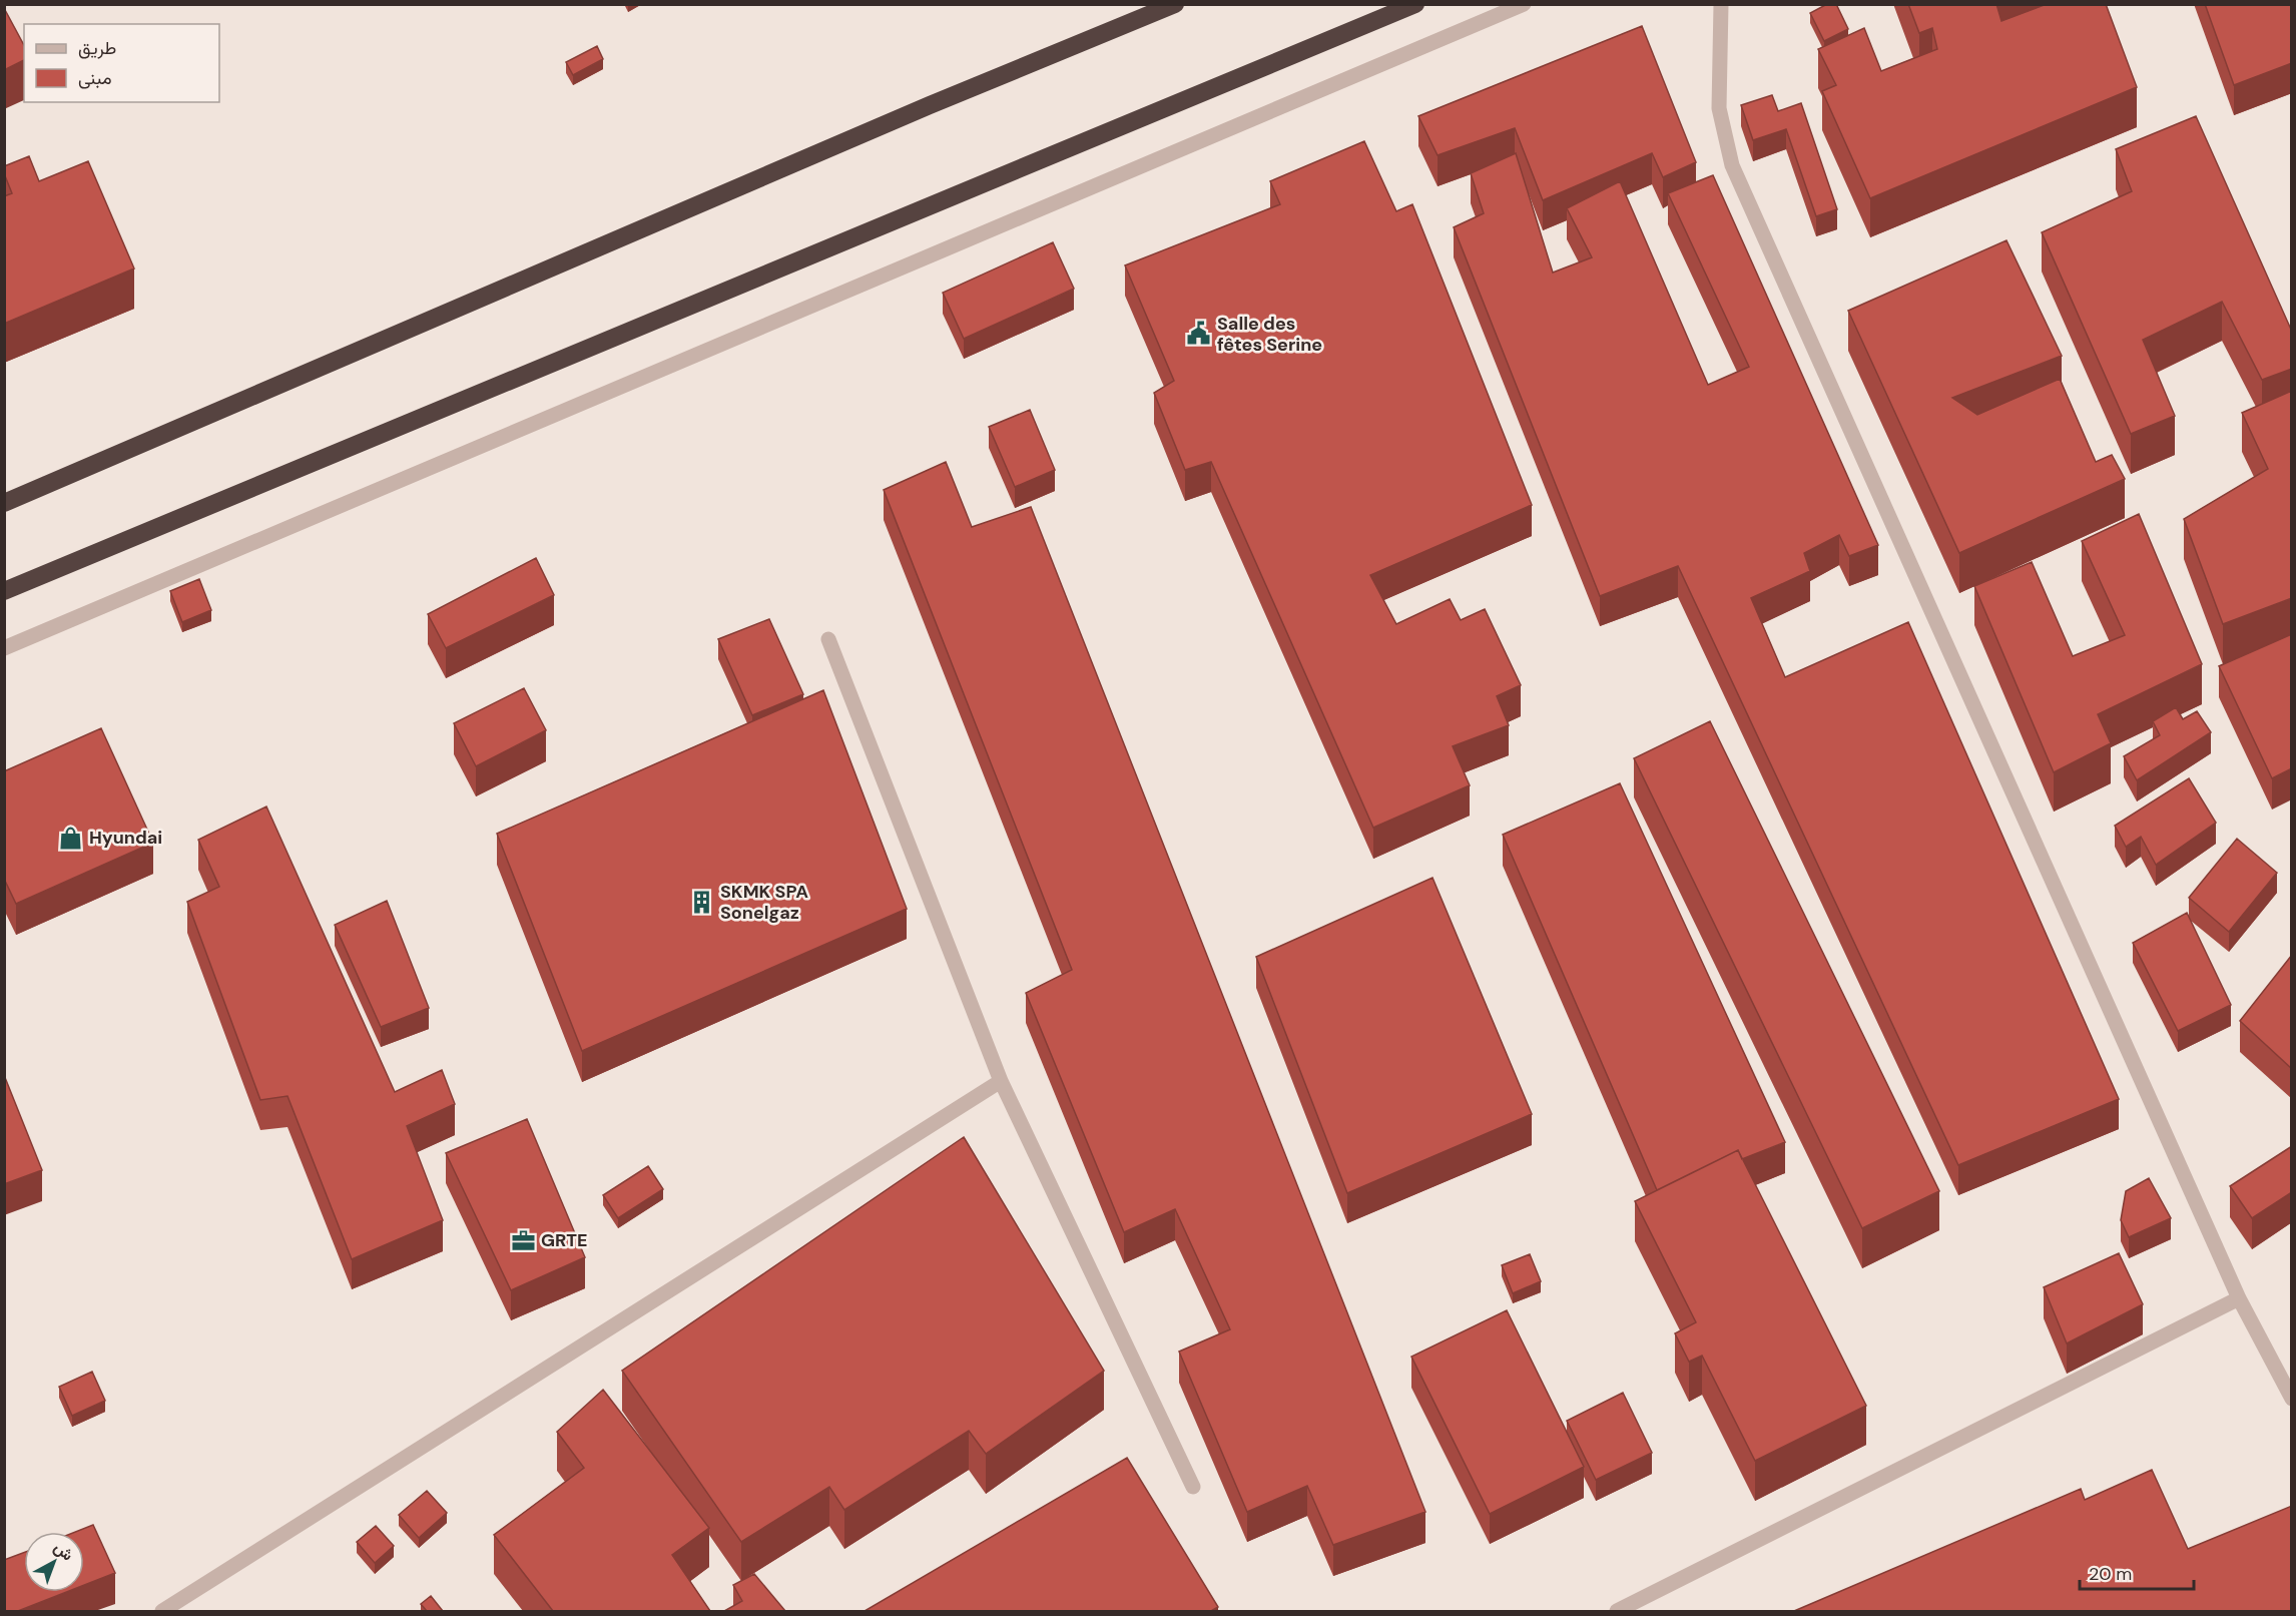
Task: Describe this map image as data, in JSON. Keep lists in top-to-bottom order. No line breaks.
{"places":{"public building":["Salle des fêtes Serine"],"shop":["Hyundai"],"building":["SKMK SPA Sonelgaz"],"office":["GRTE"]},"legend":["طريق","مبنى"],"scale_bar":"20 m","north":"top right"}
